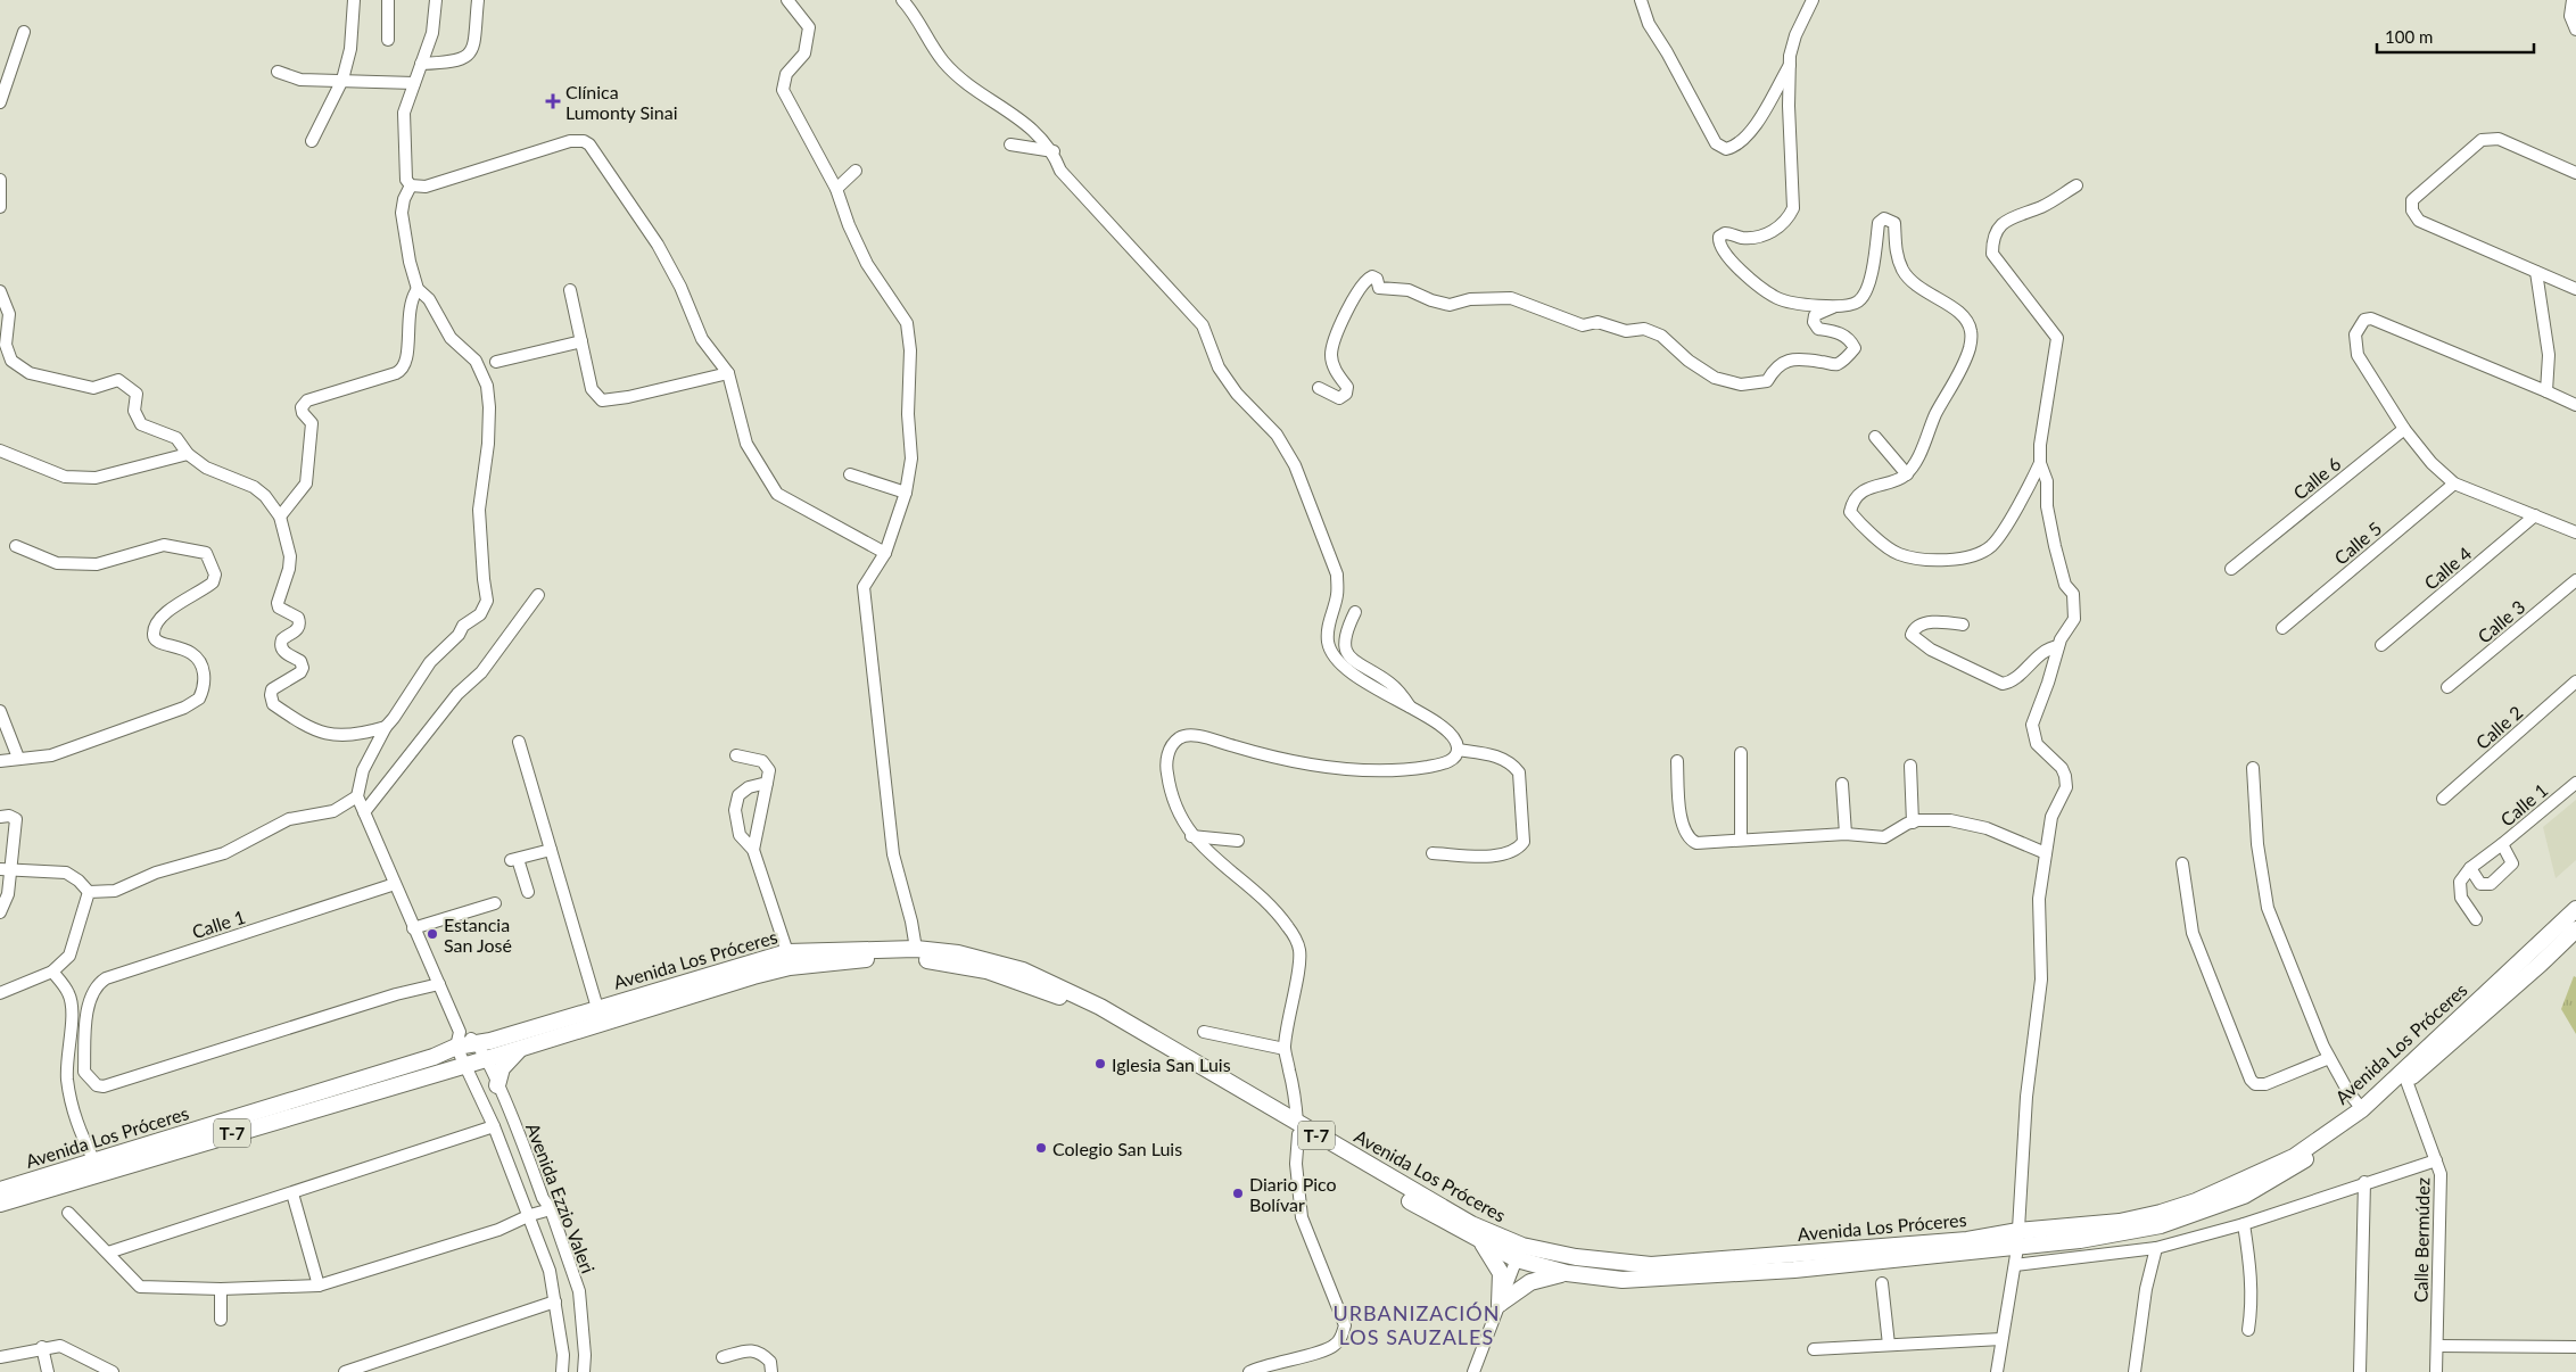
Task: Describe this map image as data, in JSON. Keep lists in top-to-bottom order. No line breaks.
{"streets":{"highway":["Avenida Los Próceres","T-7"],"street":["Calle 6","Calle 5","Calle 4","Calle 3","Calle 2","Calle 1","Avenida Ezzio Valeri","Calle Bermúdez"]},"crossings":[["Calle 1","Avenida Ezzio Valeri"],["Avenida Los Próceres","T-7"],["Avenida Los Próceres","Avenida Ezzio Valeri"],["Avenida Los Próceres","Calle Bermúdez"]],"districts":["URBANIZACIÓN LOS SAUZALES"],"places":{"health":["Clínica Lumonty Sinai"],"other":["Estancia San José","Iglesia San Luis","Colegio San Luis","Diario Pico Bolívar"]},"scale_bar":"100 m"}
